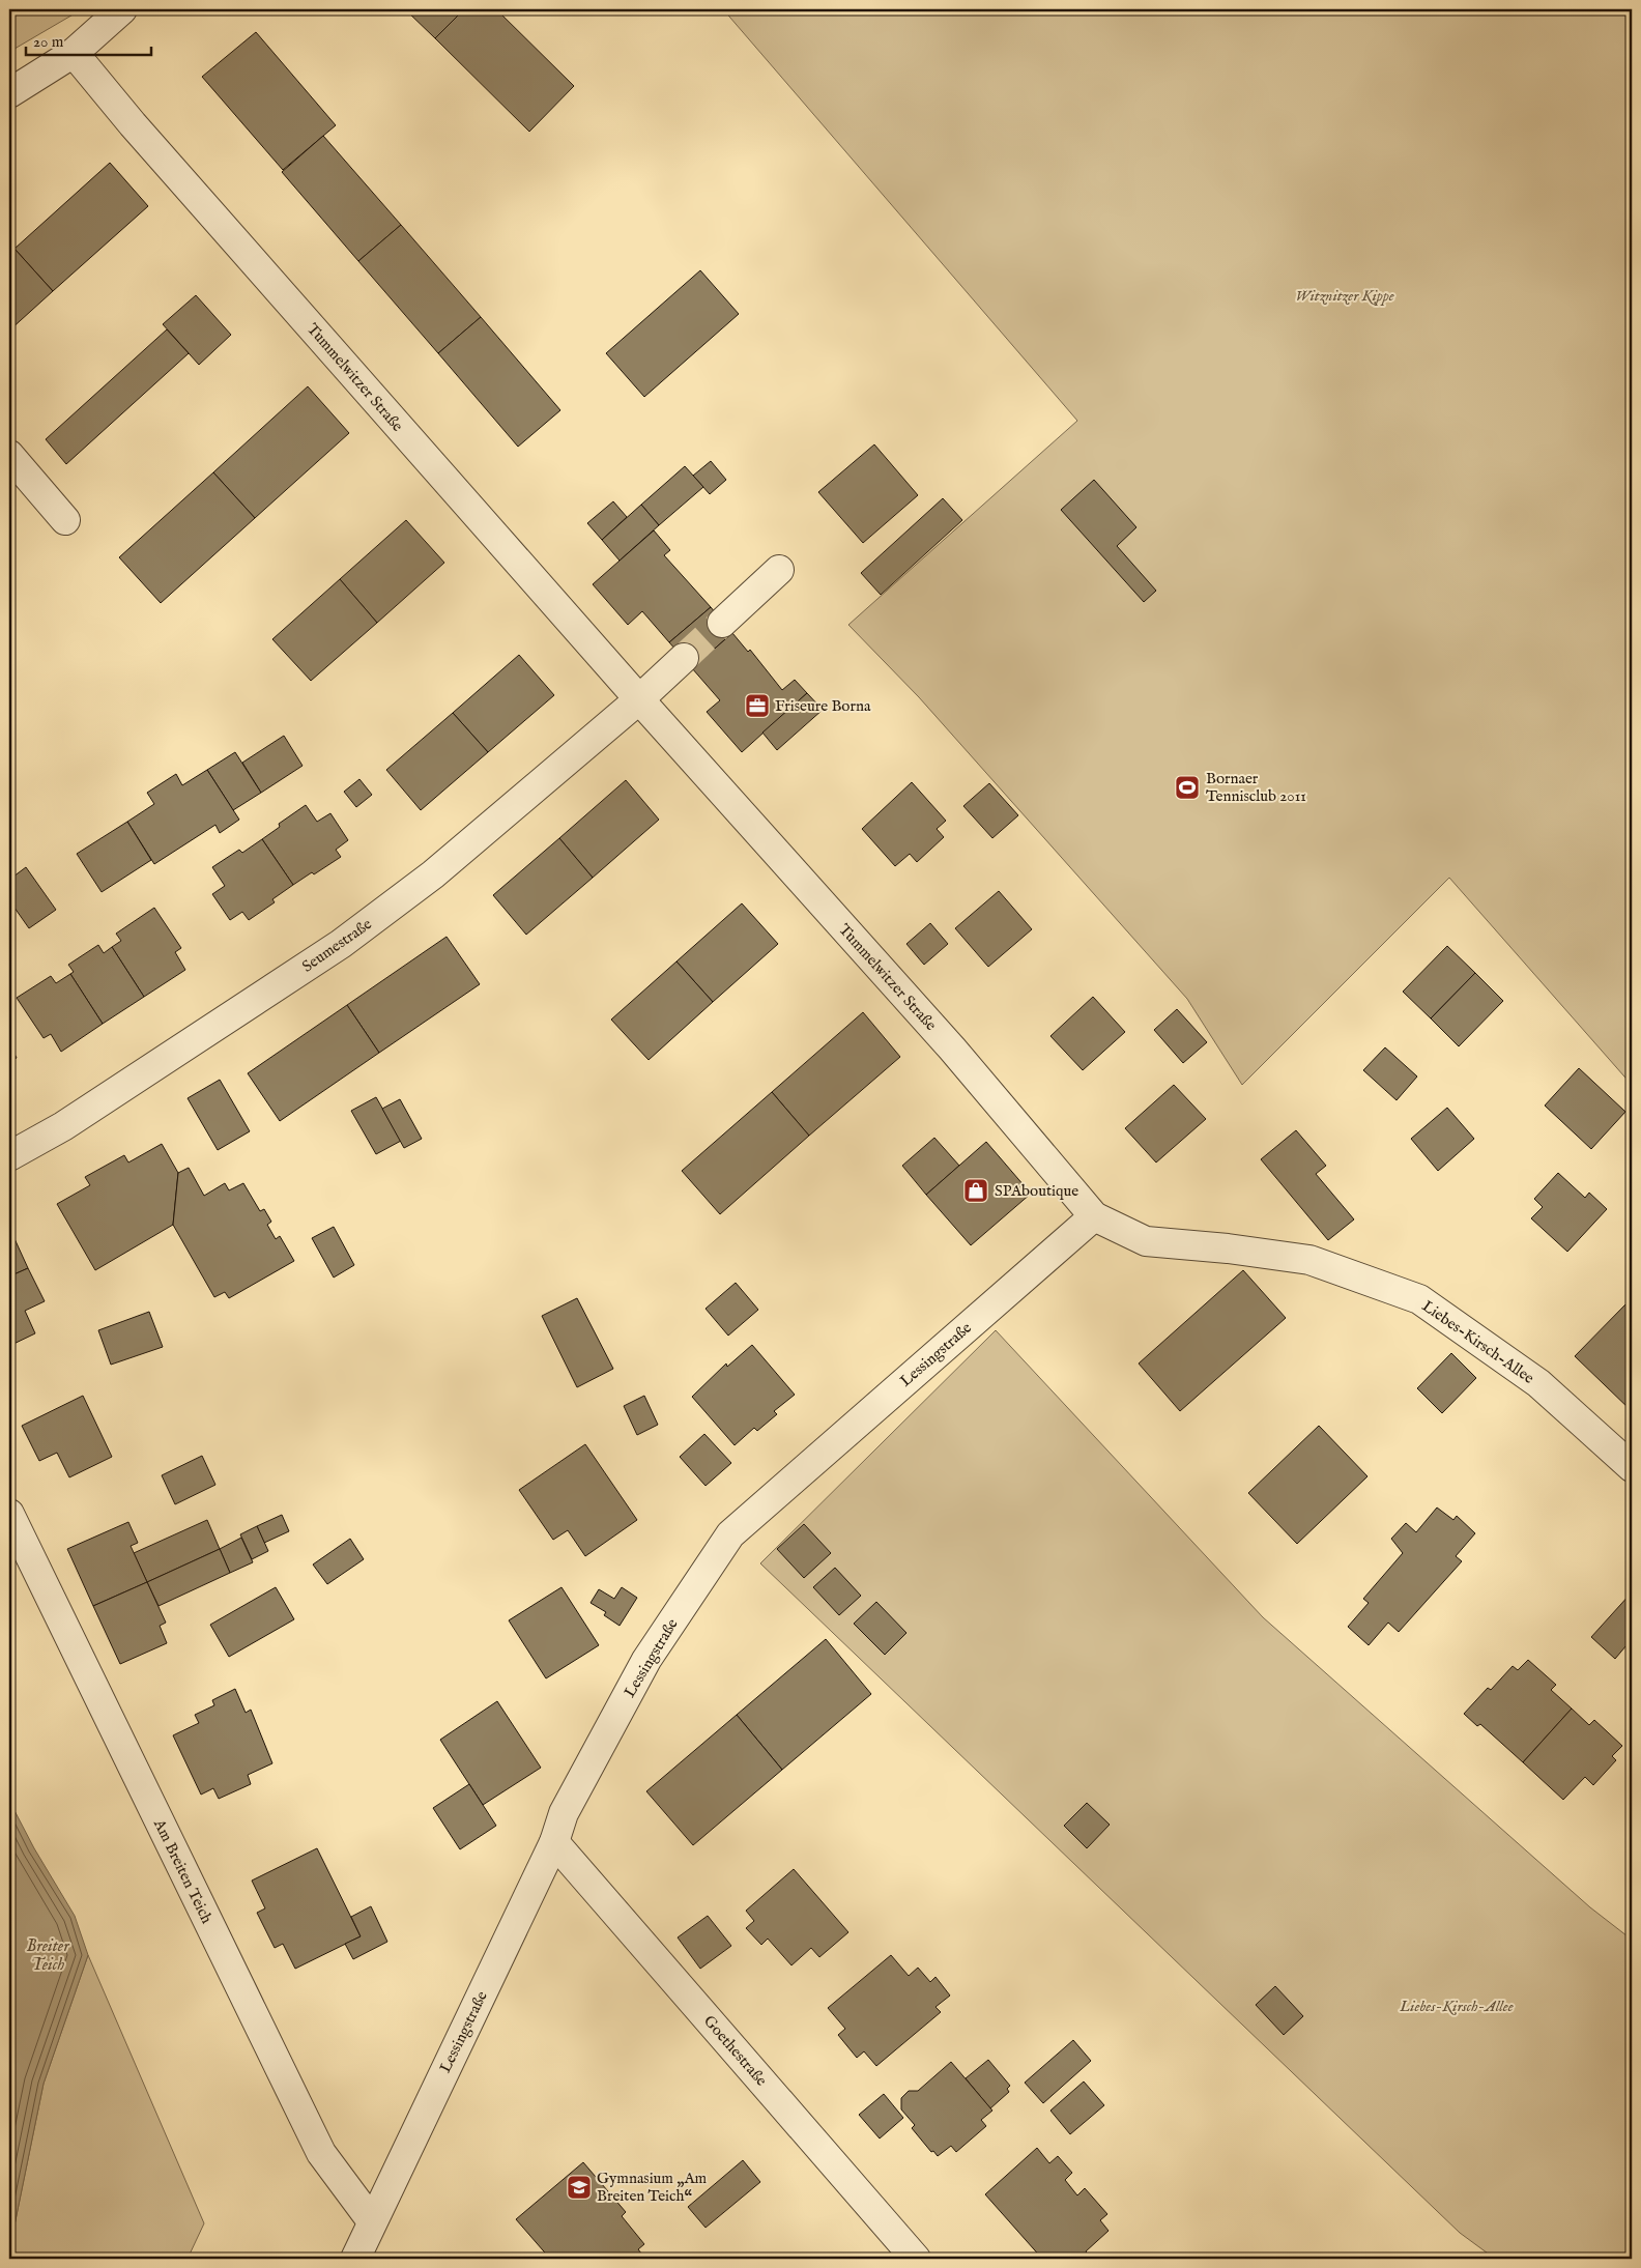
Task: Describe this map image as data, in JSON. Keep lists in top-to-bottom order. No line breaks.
{"streets":{"street":["Tummelwitzer Straße","Seumestraße","Liebes-Kirsch-Allee","Lessingstraße","Am Breiten Teich","Goethestraße"]},"crossings":[["Tummelwitzer Straße","Seumestraße"],["Tummelwitzer Straße","Liebes-Kirsch-Allee"],["Tummelwitzer Straße","Lessingstraße"],["Lessingstraße","Am Breiten Teich"],["Lessingstraße","Goethestraße"]],"water":["Breiter Teich"],"parks":["Witznitzer Kippe","Liebes-Kirsch-Allee"],"places":{"office":["Friseure Borna"],"sports":["Bornaer Tennisclub 2011"],"shop":["SPAboutique"],"school or university":["Gymnasium „Am Breiten Teich“"]},"scale_bar":"20 m"}
